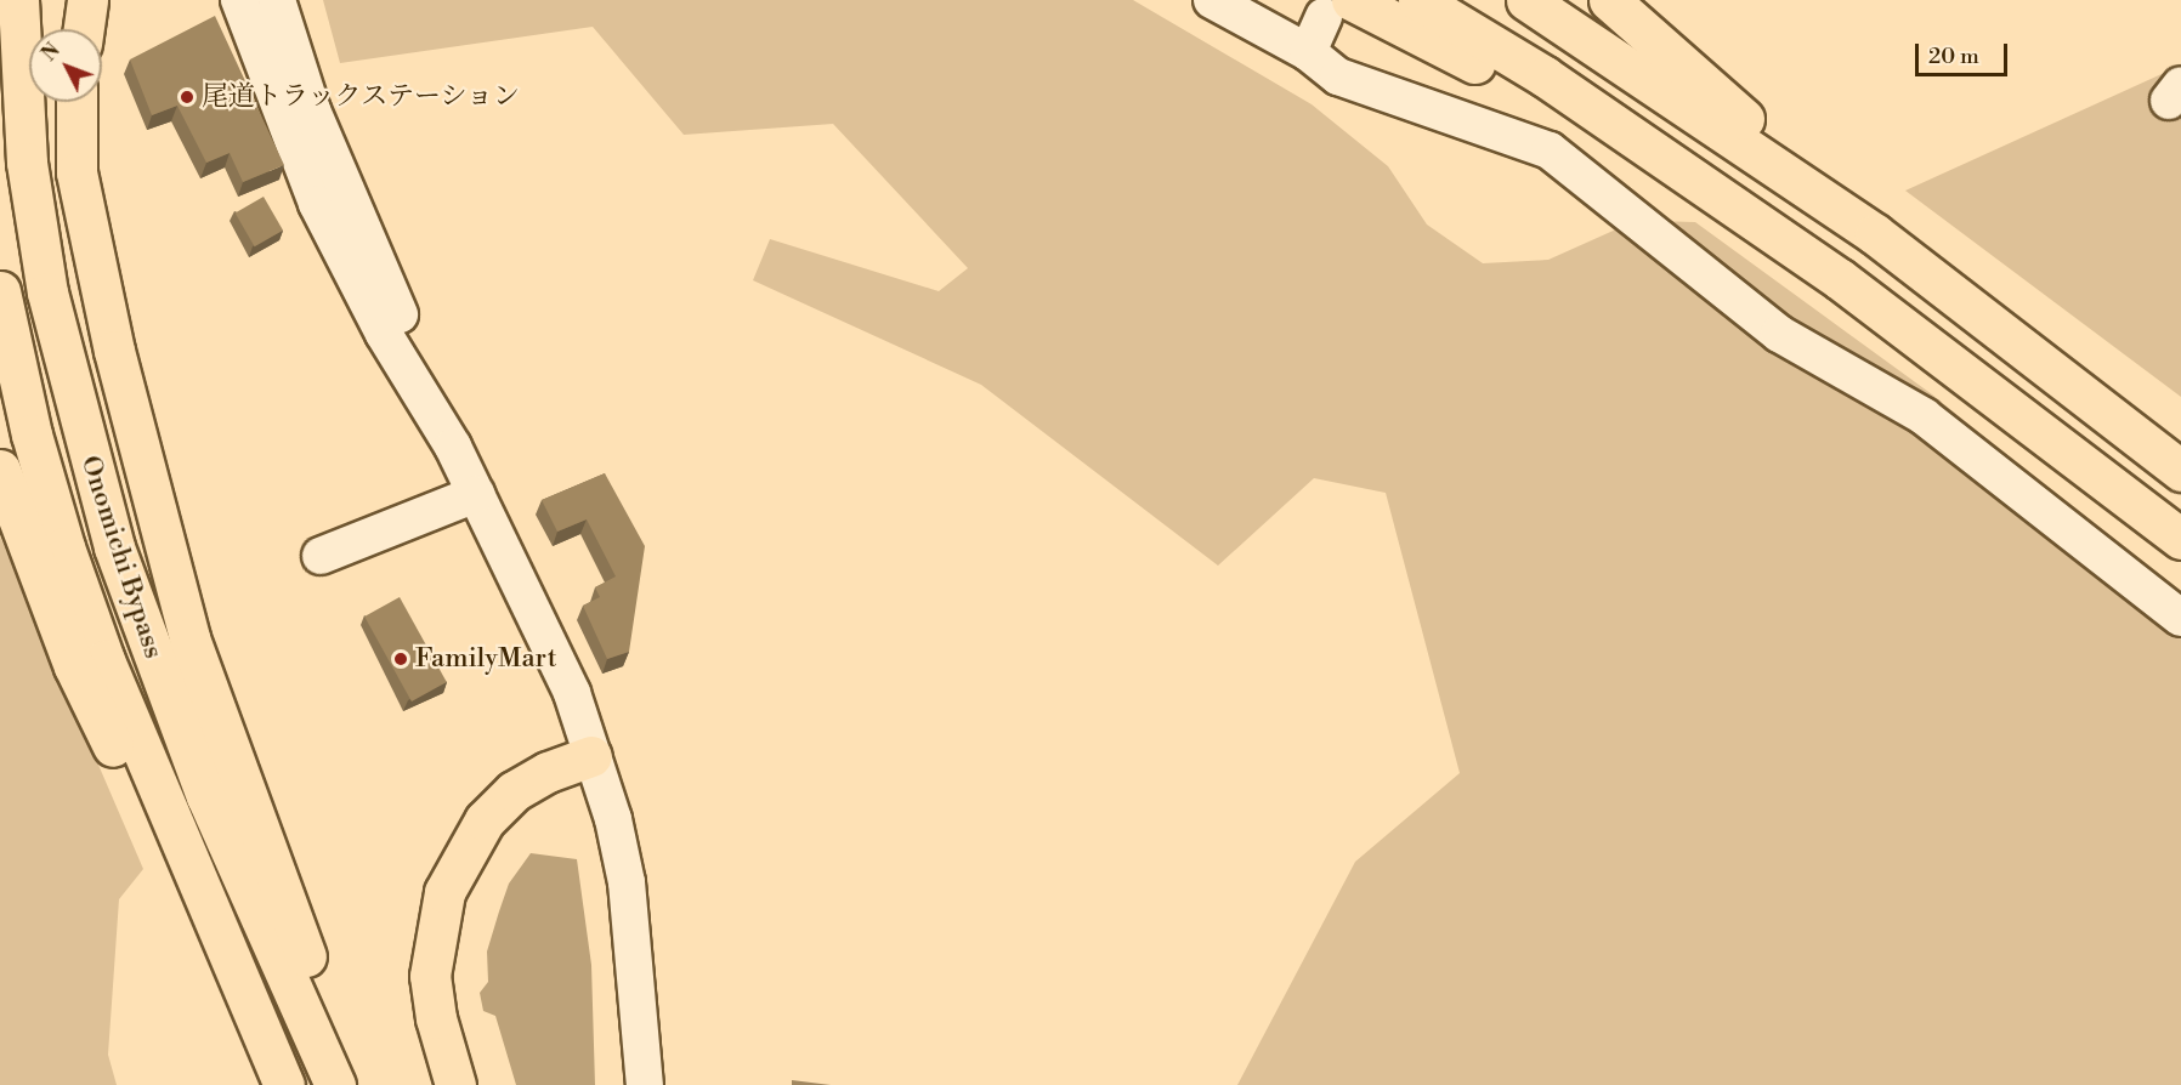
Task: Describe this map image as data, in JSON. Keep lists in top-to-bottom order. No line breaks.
{"streets":{"highway":["Onomichi Bypass"]},"places":["尾道トラックステーション","FamilyMart"],"scale_bar":"20 m","north":"top left"}
